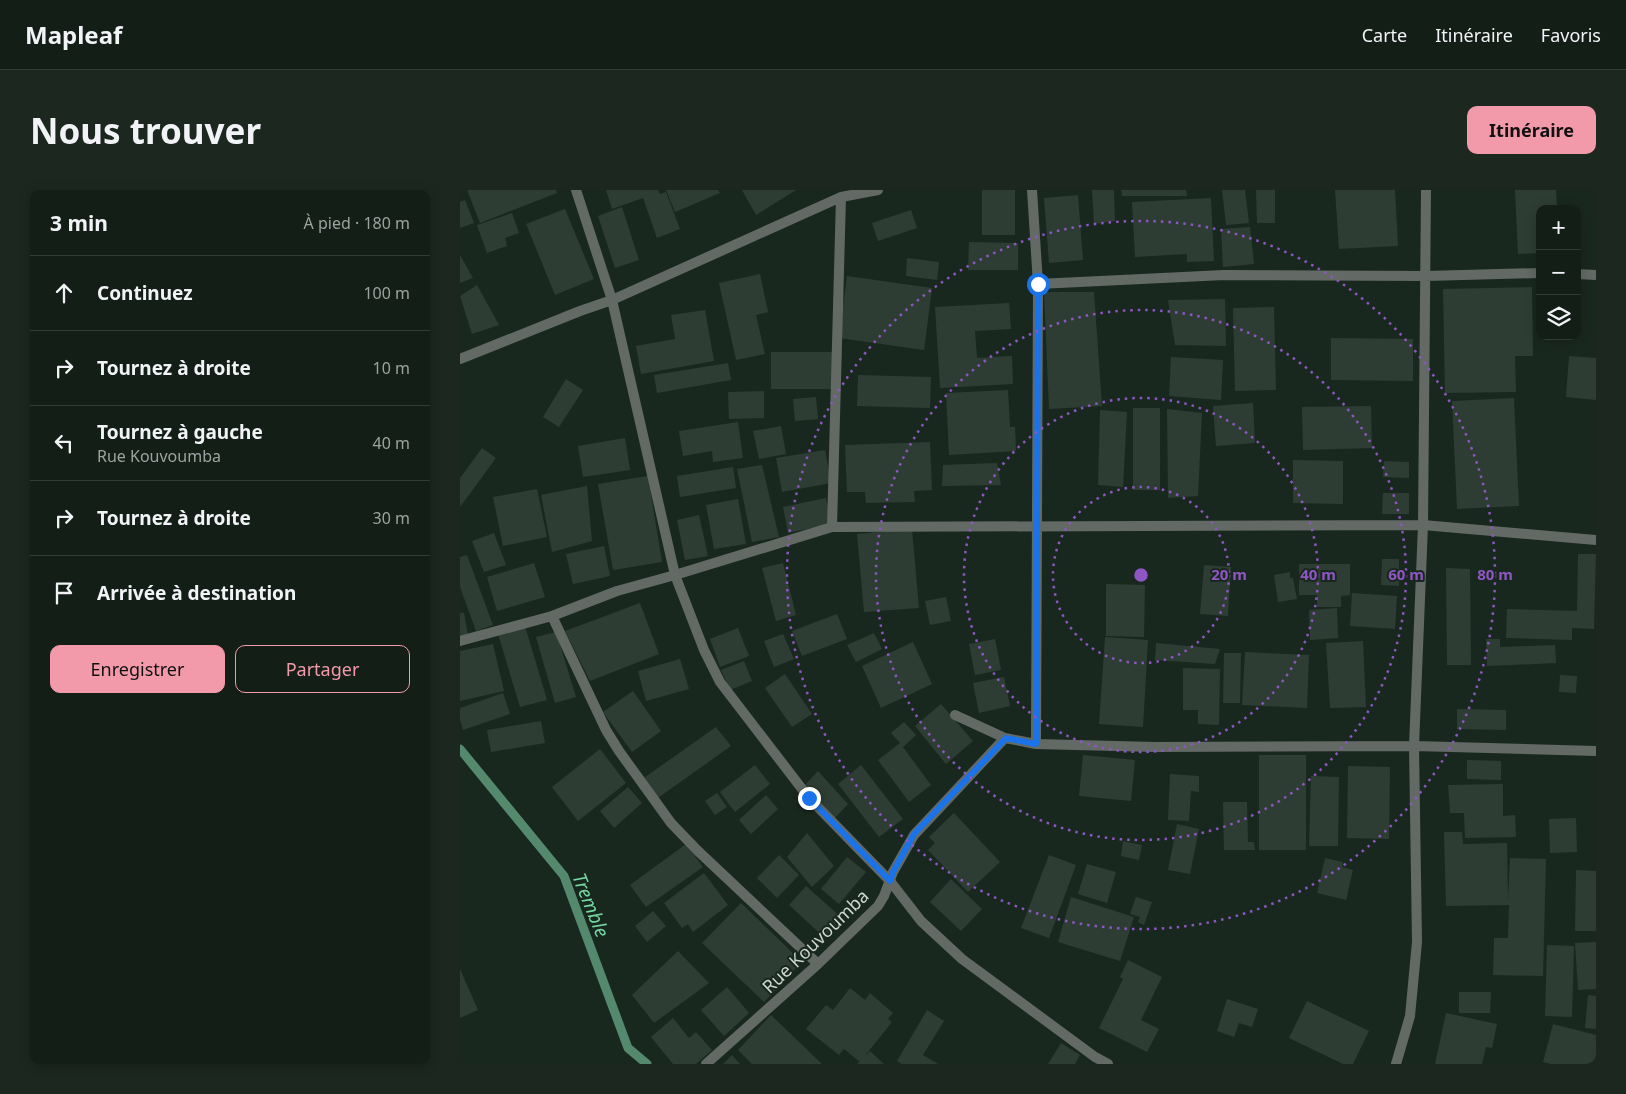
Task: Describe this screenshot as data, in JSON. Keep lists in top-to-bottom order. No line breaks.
{"streets":{"street":["Rue Kouvoumba"]},"water":["Tremble"],"page":{"header":"Mapleaf","nav":["Carte","Itinéraire","Favoris"],"buttons":["Itinéraire",["Enregistrer","Partager"]],"title":"Nous trouver","heading":["3 min","À pied · 180 m"],"map_buttons":["+","−"],"list":[["Continuez","100 m"],["Tournez à droite","10 m"],["Tournez à gauche","Rue Kouvoumba","40 m"],["Tournez à droite","30 m"],"Arrivée à destination"]},"rings":["20 m","40 m","60 m","80 m"]}
